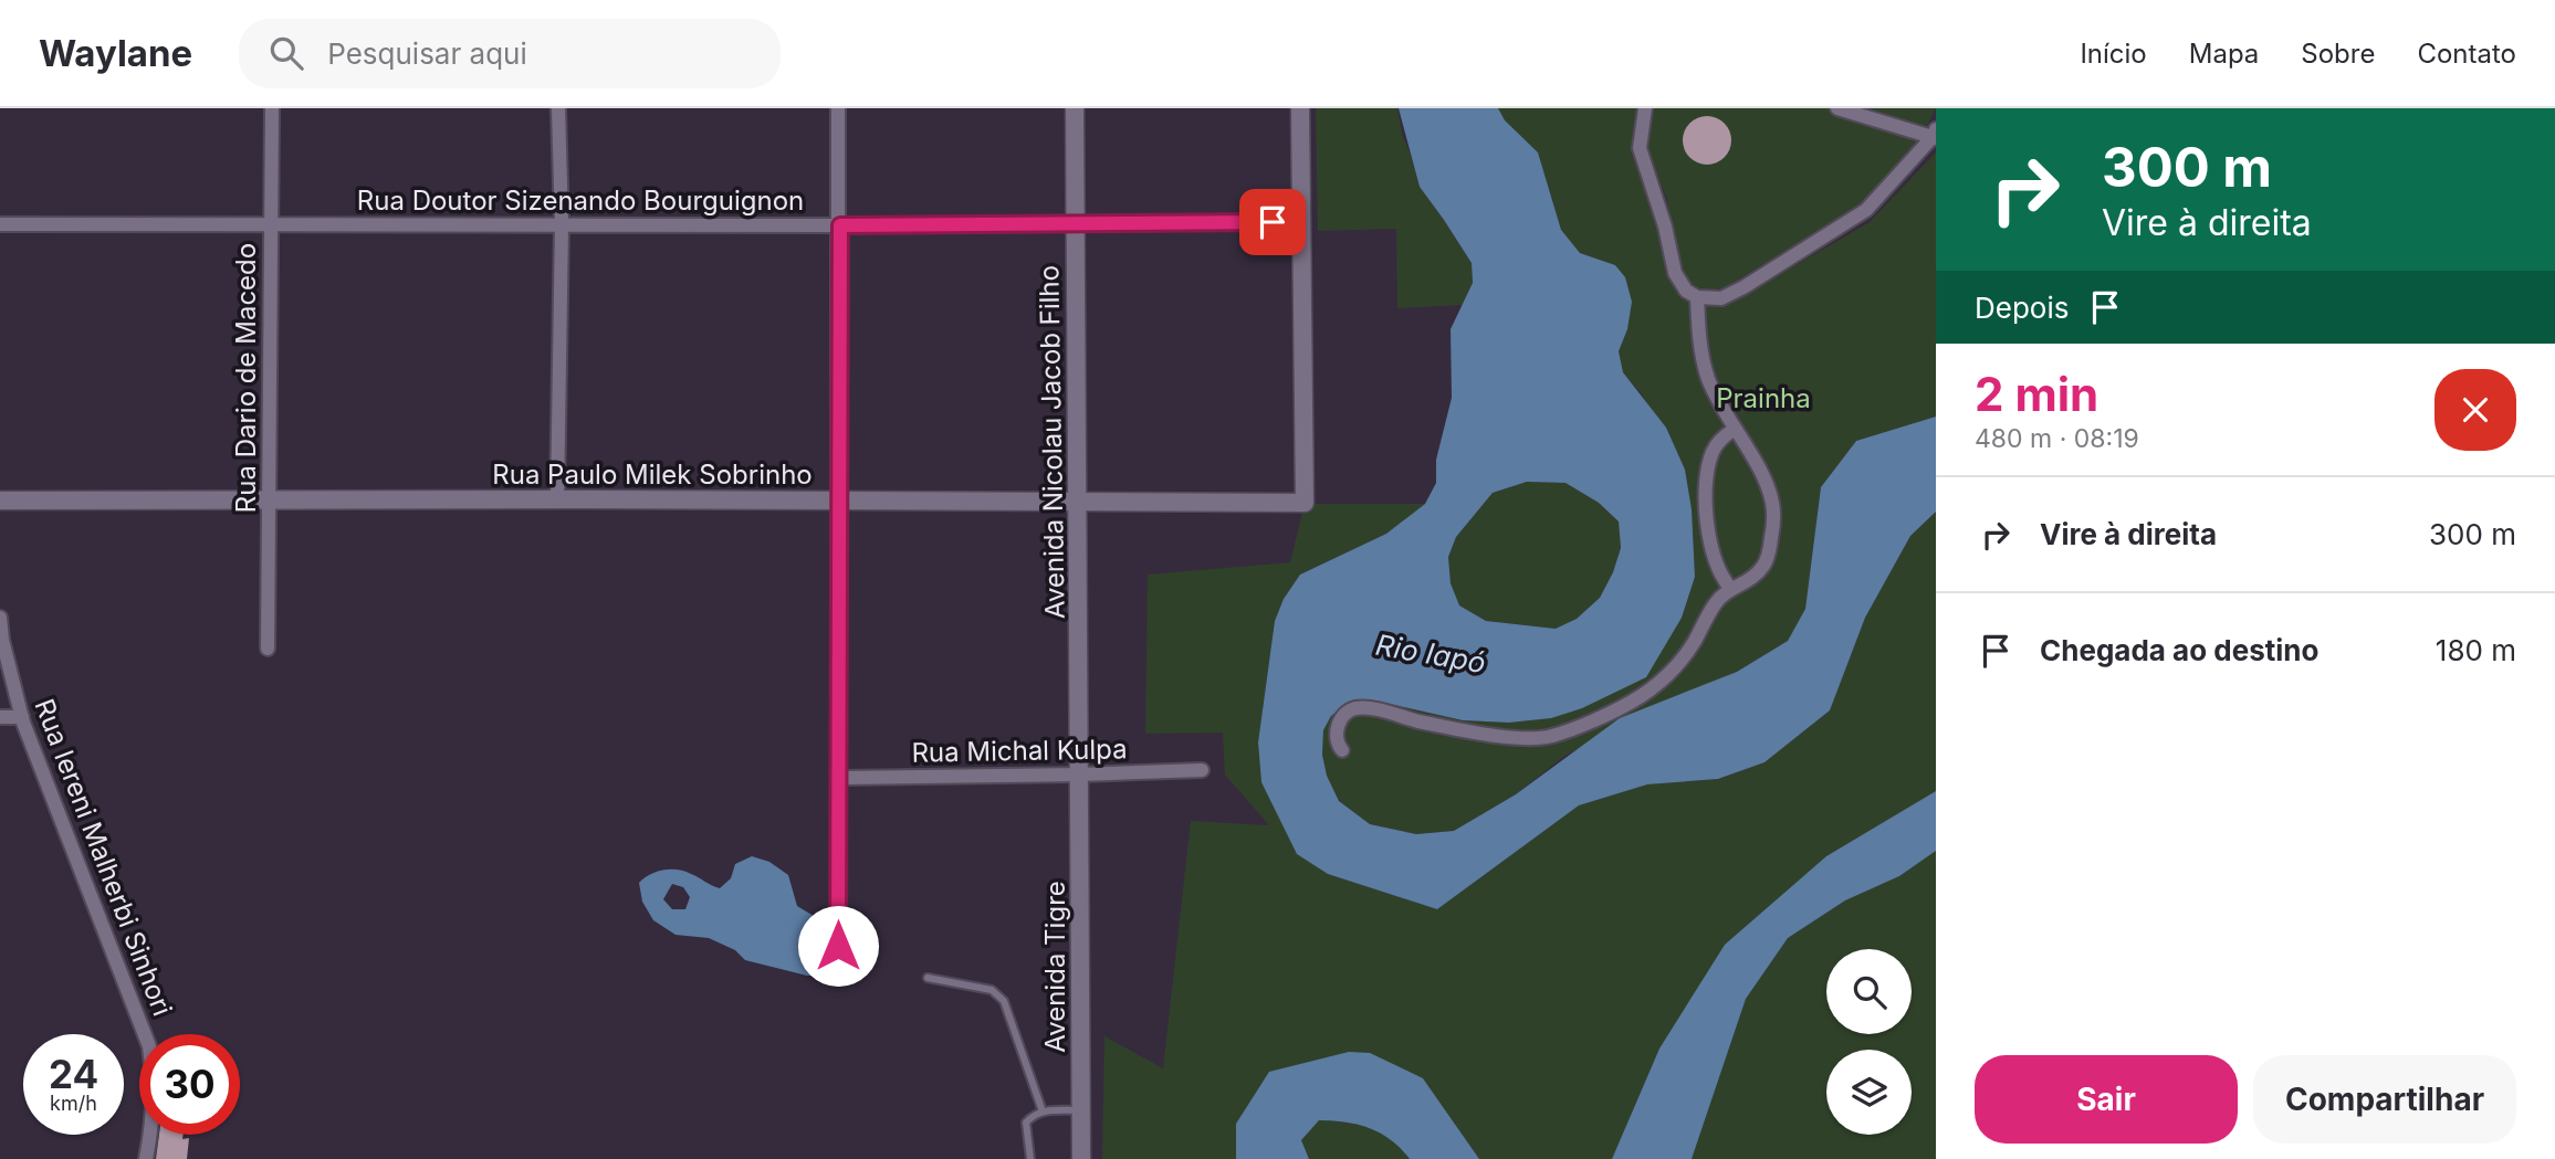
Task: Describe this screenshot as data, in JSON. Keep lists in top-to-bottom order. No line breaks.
{"streets":{"street":["Rua Doutor Sizenando Bourguignon","Rua Dario de Macedo","Avenida Nicolau Jacob Filho","Rua Paulo Milek Sobrinho","Rua Michal Kulpa","Rua Iereni Malherbi Sinhori","Avenida Tigre"]},"crossings":[["Rua Doutor Sizenando Bourguignon","Rua Dario de Macedo"],["Rua Doutor Sizenando Bourguignon","Avenida Nicolau Jacob Filho"],["Rua Doutor Sizenando Bourguignon","Rua Paulo Milek Sobrinho"],["Rua Dario de Macedo","Rua Paulo Milek Sobrinho"],["Avenida Nicolau Jacob Filho","Rua Paulo Milek Sobrinho"],["Avenida Nicolau Jacob Filho","Rua Michal Kulpa"],["Avenida Nicolau Jacob Filho","Avenida Tigre"],["Rua Michal Kulpa","Avenida Tigre"]],"water":["Rio Iapó"],"parks":["Prainha"],"page":{"header":"Waylane","search":"Pesquisar aqui","nav":["Início","Mapa","Sobre","Contato"],"turn":["300 m","Vire à direita"],"then":"Depois","heading":["2 min","480 m · 08:19"],"list":[{"name":"Vire à direita","value":"300 m"},{"name":"Chegada ao destino","value":"180 m"}],"speed":"24 km/h","limit":"30","buttons":["Sair","Compartilhar"]}}
